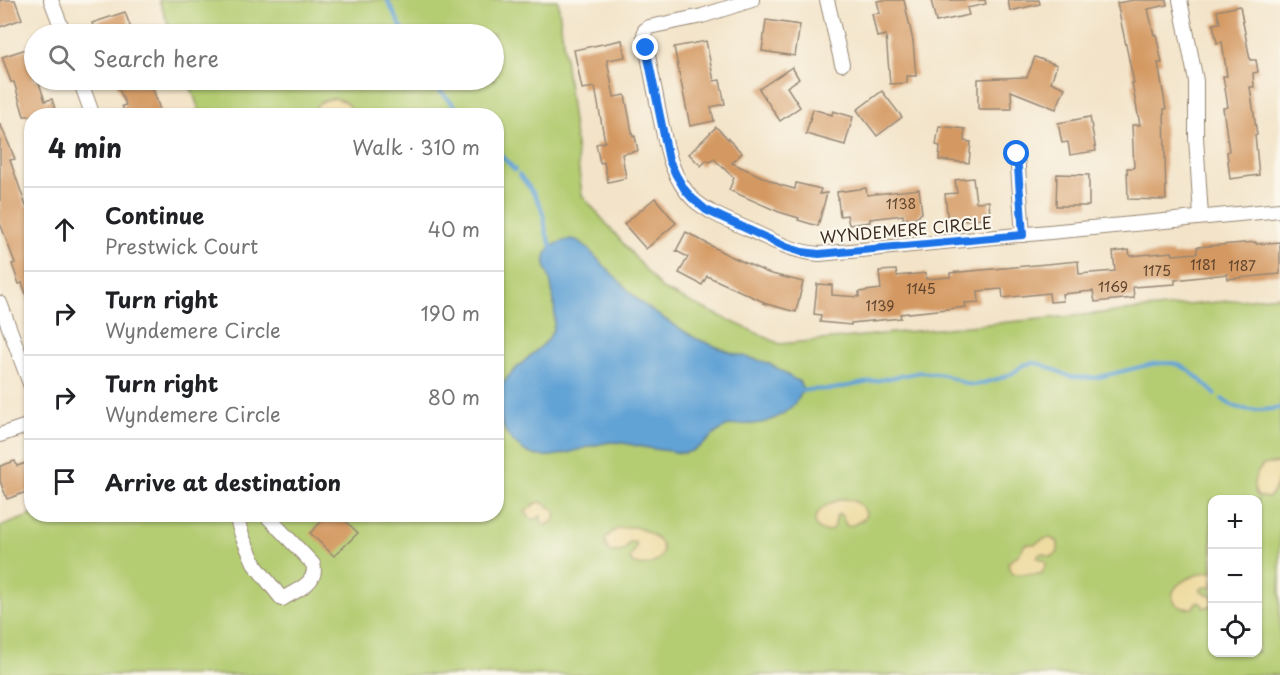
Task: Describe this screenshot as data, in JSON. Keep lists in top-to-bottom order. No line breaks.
{"streets":{"street":["WYNDEMERE CIRCLE"]},"house_numbers":["1138","1181","1187","1175","1169","1145","1139"],"page":{"search":"Search here","heading":["4 min","Walk · 310 m"],"list":[["Continue","Prestwick Court","40 m"],["Turn right","Wyndemere Circle","190 m"],["Turn right","Wyndemere Circle","80 m"],"Arrive at destination"],"map_buttons":["+","−"]}}
